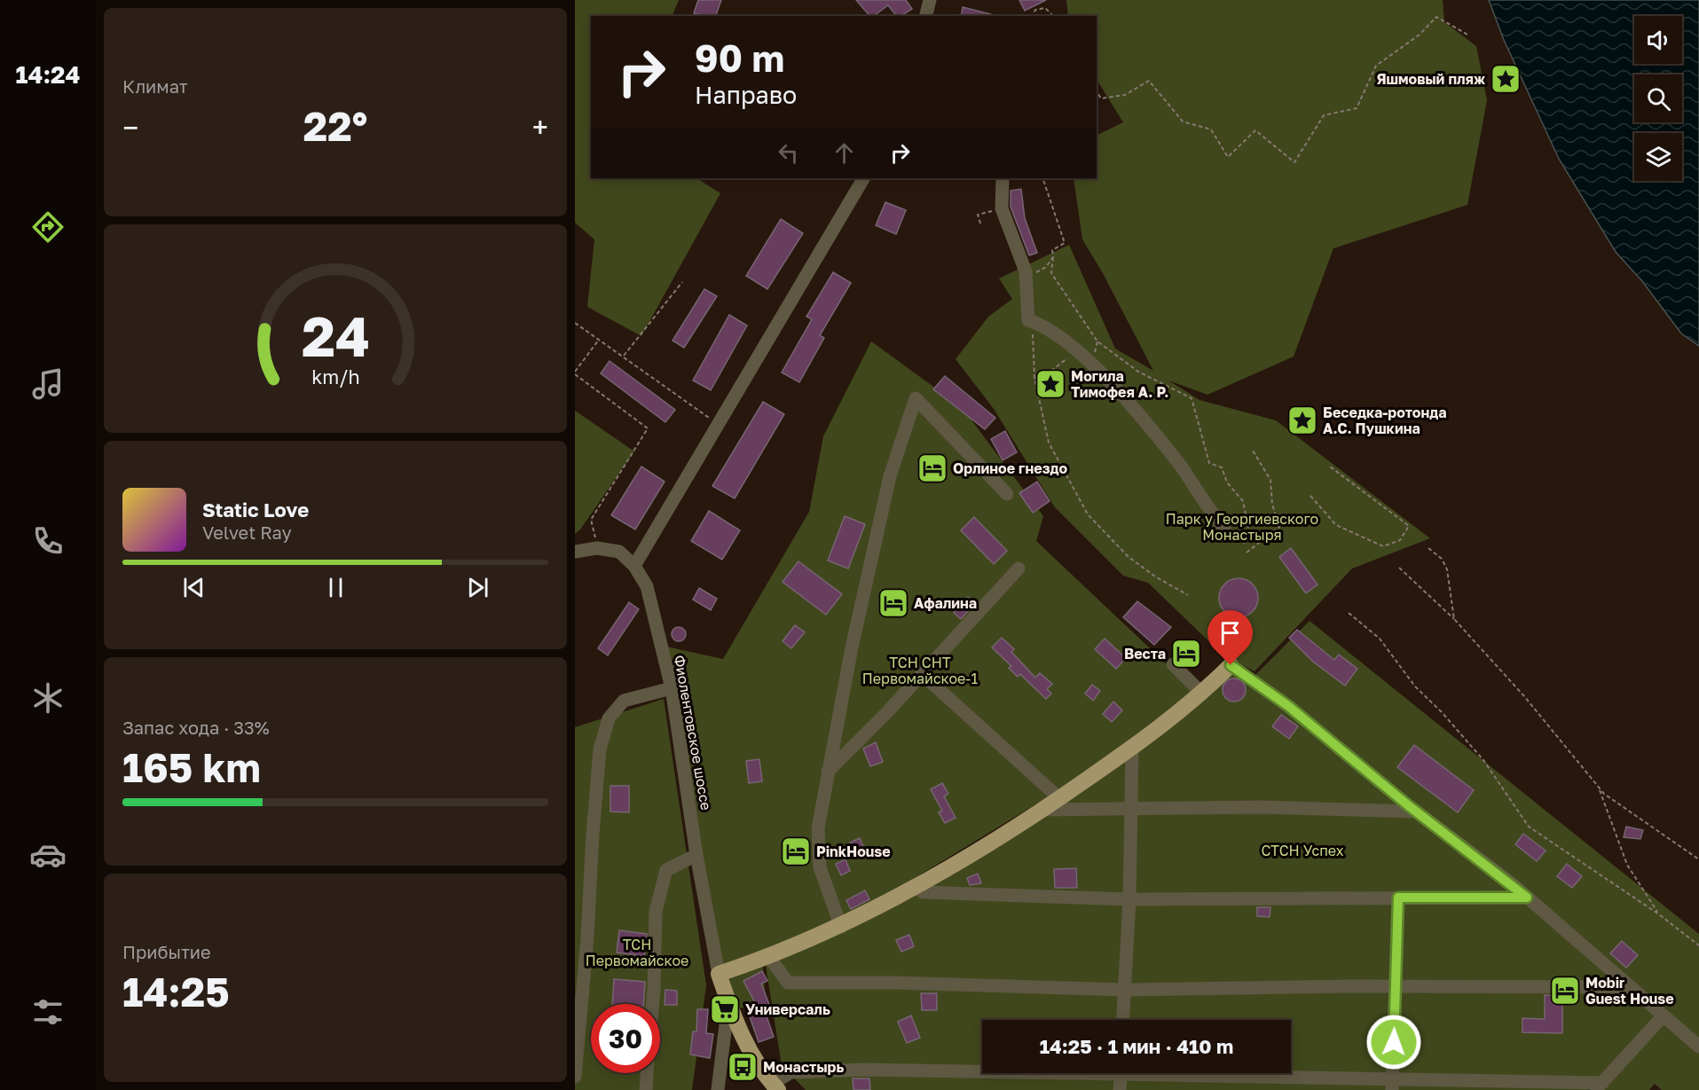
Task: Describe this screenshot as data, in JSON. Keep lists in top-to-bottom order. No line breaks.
{"streets":{"street":["Фиолентовское шоссе"]},"parks":["Парк у Георгиевского Монастыря","ТСН СНТ Первомайское-1","СТСН Успех","ТСН Первомайское"],"places":{"place":["Яшмовый пляж","Могила Тимофея А. Р.","Беседка-ротонда А.С. Пушкина"],"hotel":["Орлиное гнездо","Афалина","Веста","PinkHouse","Mobir Guest House"],"supermarket":["Универсаль"],"bus stop":["Монастырь"]},"page":{"tabs":"14:24","tile":["Климат",["Запас хода · 33%","165 km"],["Прибытие","14:25"]],"turn":["90 m","Направо"],"heat":["−","22°","+"],"song":["Static Love","Velvet Ray"],"limit":"30","trip":"14:25 · 1 мин · 410 m","gauge":["24","km/h"]}}
